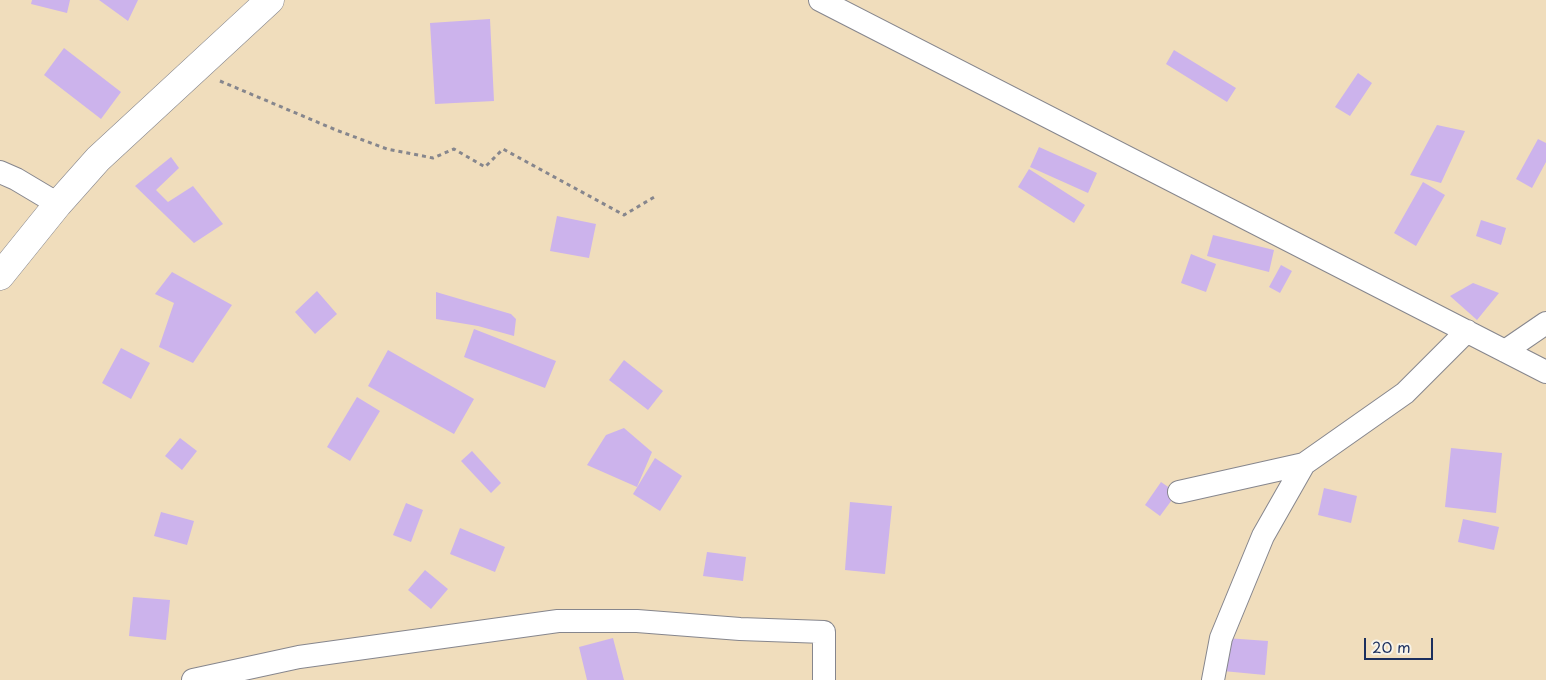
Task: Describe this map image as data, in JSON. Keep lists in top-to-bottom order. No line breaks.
{"scale_bar":"20 m"}
